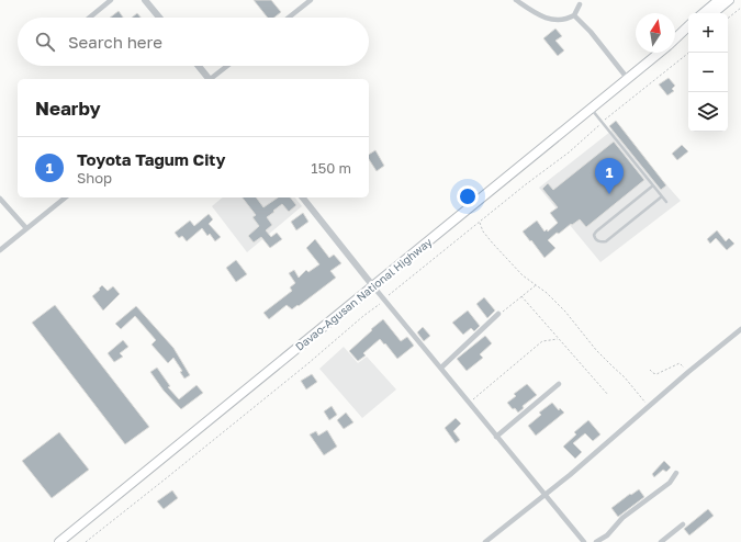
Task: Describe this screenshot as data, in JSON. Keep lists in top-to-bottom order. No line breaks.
{"streets":{"highway":["Davao-Agusan National Highway"]},"north":"top","page":{"map_buttons":["+","−"],"search":"Search here","heading":"Nearby","list":[{"mark":"1","name":"Toyota Tagum City","note":"Shop","value":"150 m"}],"pins":"1"}}
